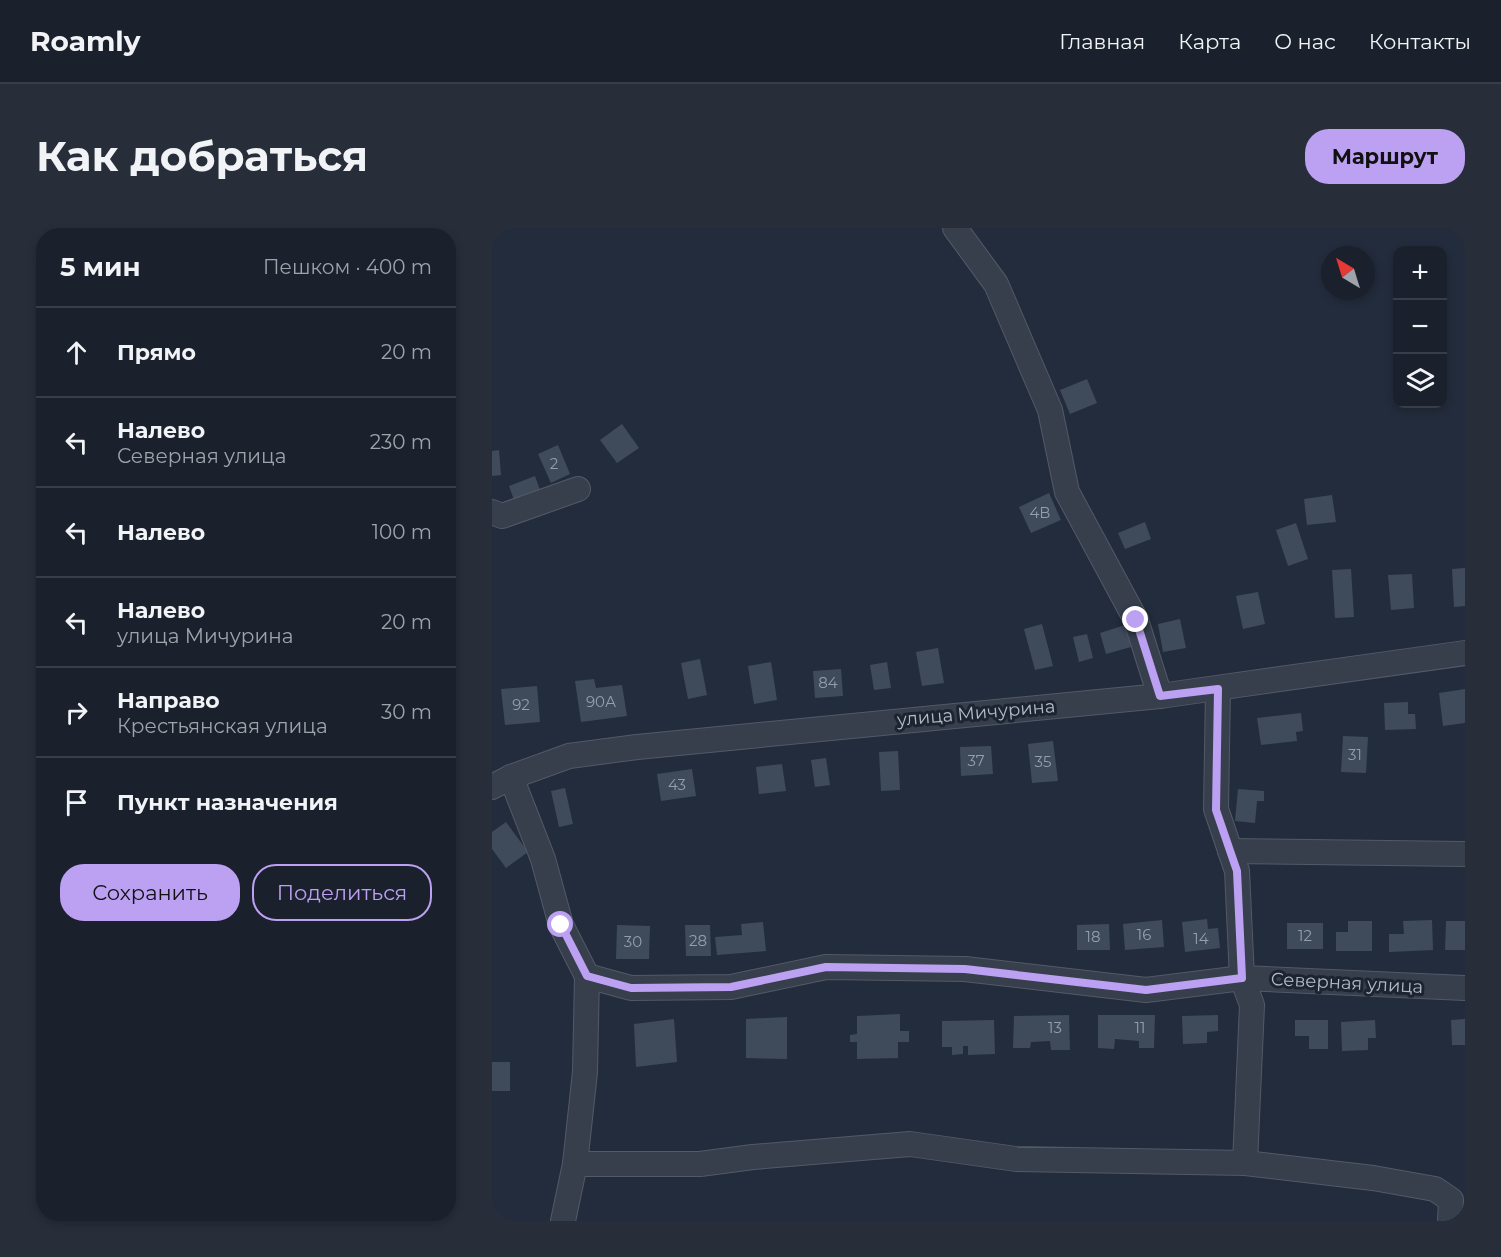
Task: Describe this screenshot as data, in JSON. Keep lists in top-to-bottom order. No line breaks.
{"streets":{"street":["улица Мичурина","Северная улица"]},"house_numbers":["2","4В","84","90А","92","31","37","35","43","16","12","18","14","28","30","13","11"],"north":"top left","page":{"header":"Roamly","nav":["Главная","Карта","О нас","Контакты"],"buttons":["Маршрут",["Сохранить","Поделиться"]],"title":"Как добраться","heading":["5 мин","Пешком · 400 m"],"map_buttons":["+","−"],"list":[["Прямо","20 m"],["Налево","Северная улица","230 m"],["Налево","100 m"],["Налево","улица Мичурина","20 m"],["Направо","Крестьянская улица","30 m"],"Пункт назначения"]}}
